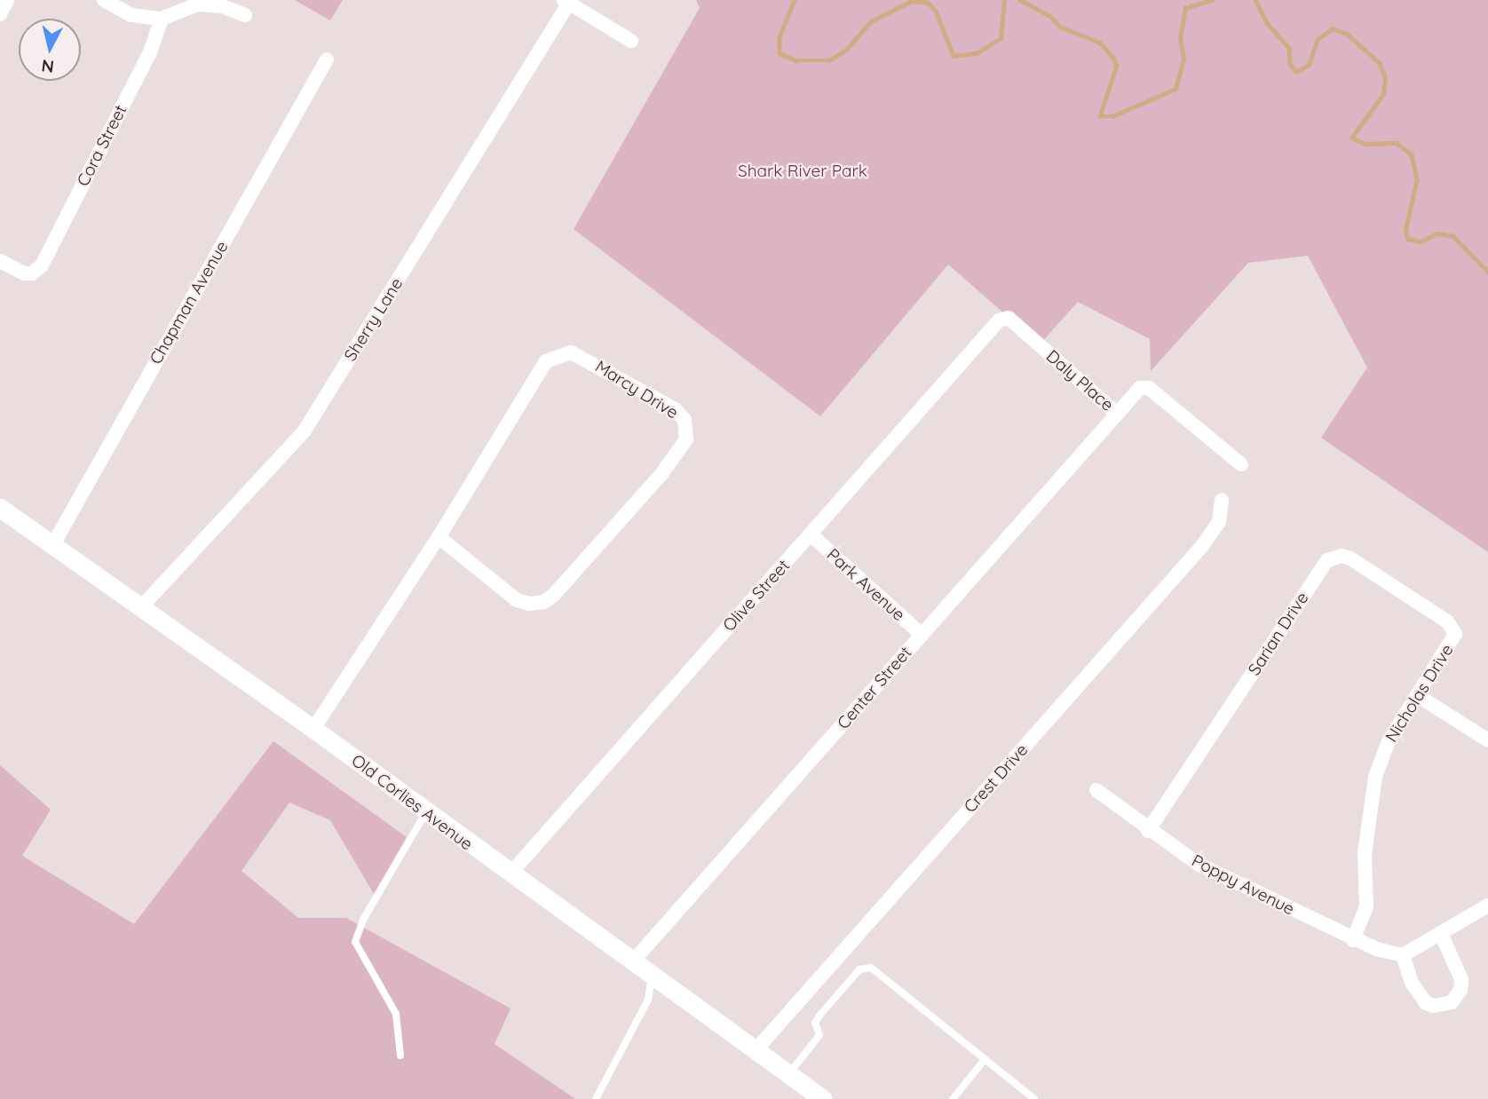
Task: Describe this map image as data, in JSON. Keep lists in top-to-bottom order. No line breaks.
{"streets":{"street":["Cora Street","Chapman Avenue","Sherry Lane","Daly Place","Marcy Drive","Park Avenue","Olive Street","Sarian Drive","Center Street","Nicholas Drive","Crest Drive","Old Corlies Avenue","Poppy Avenue"]},"crossings":[["Chapman Avenue","Old Corlies Avenue"],["Sherry Lane","Old Corlies Avenue"],["Daly Place","Olive Street"],["Daly Place","Center Street"],["Marcy Drive","Old Corlies Avenue"],["Park Avenue","Olive Street"],["Park Avenue","Center Street"],["Olive Street","Old Corlies Avenue"],["Sarian Drive","Nicholas Drive"],["Sarian Drive","Poppy Avenue"],["Center Street","Old Corlies Avenue"],["Nicholas Drive","Poppy Avenue"],["Crest Drive","Old Corlies Avenue"]],"parks":["Shark River Park"],"north":"bottom"}
